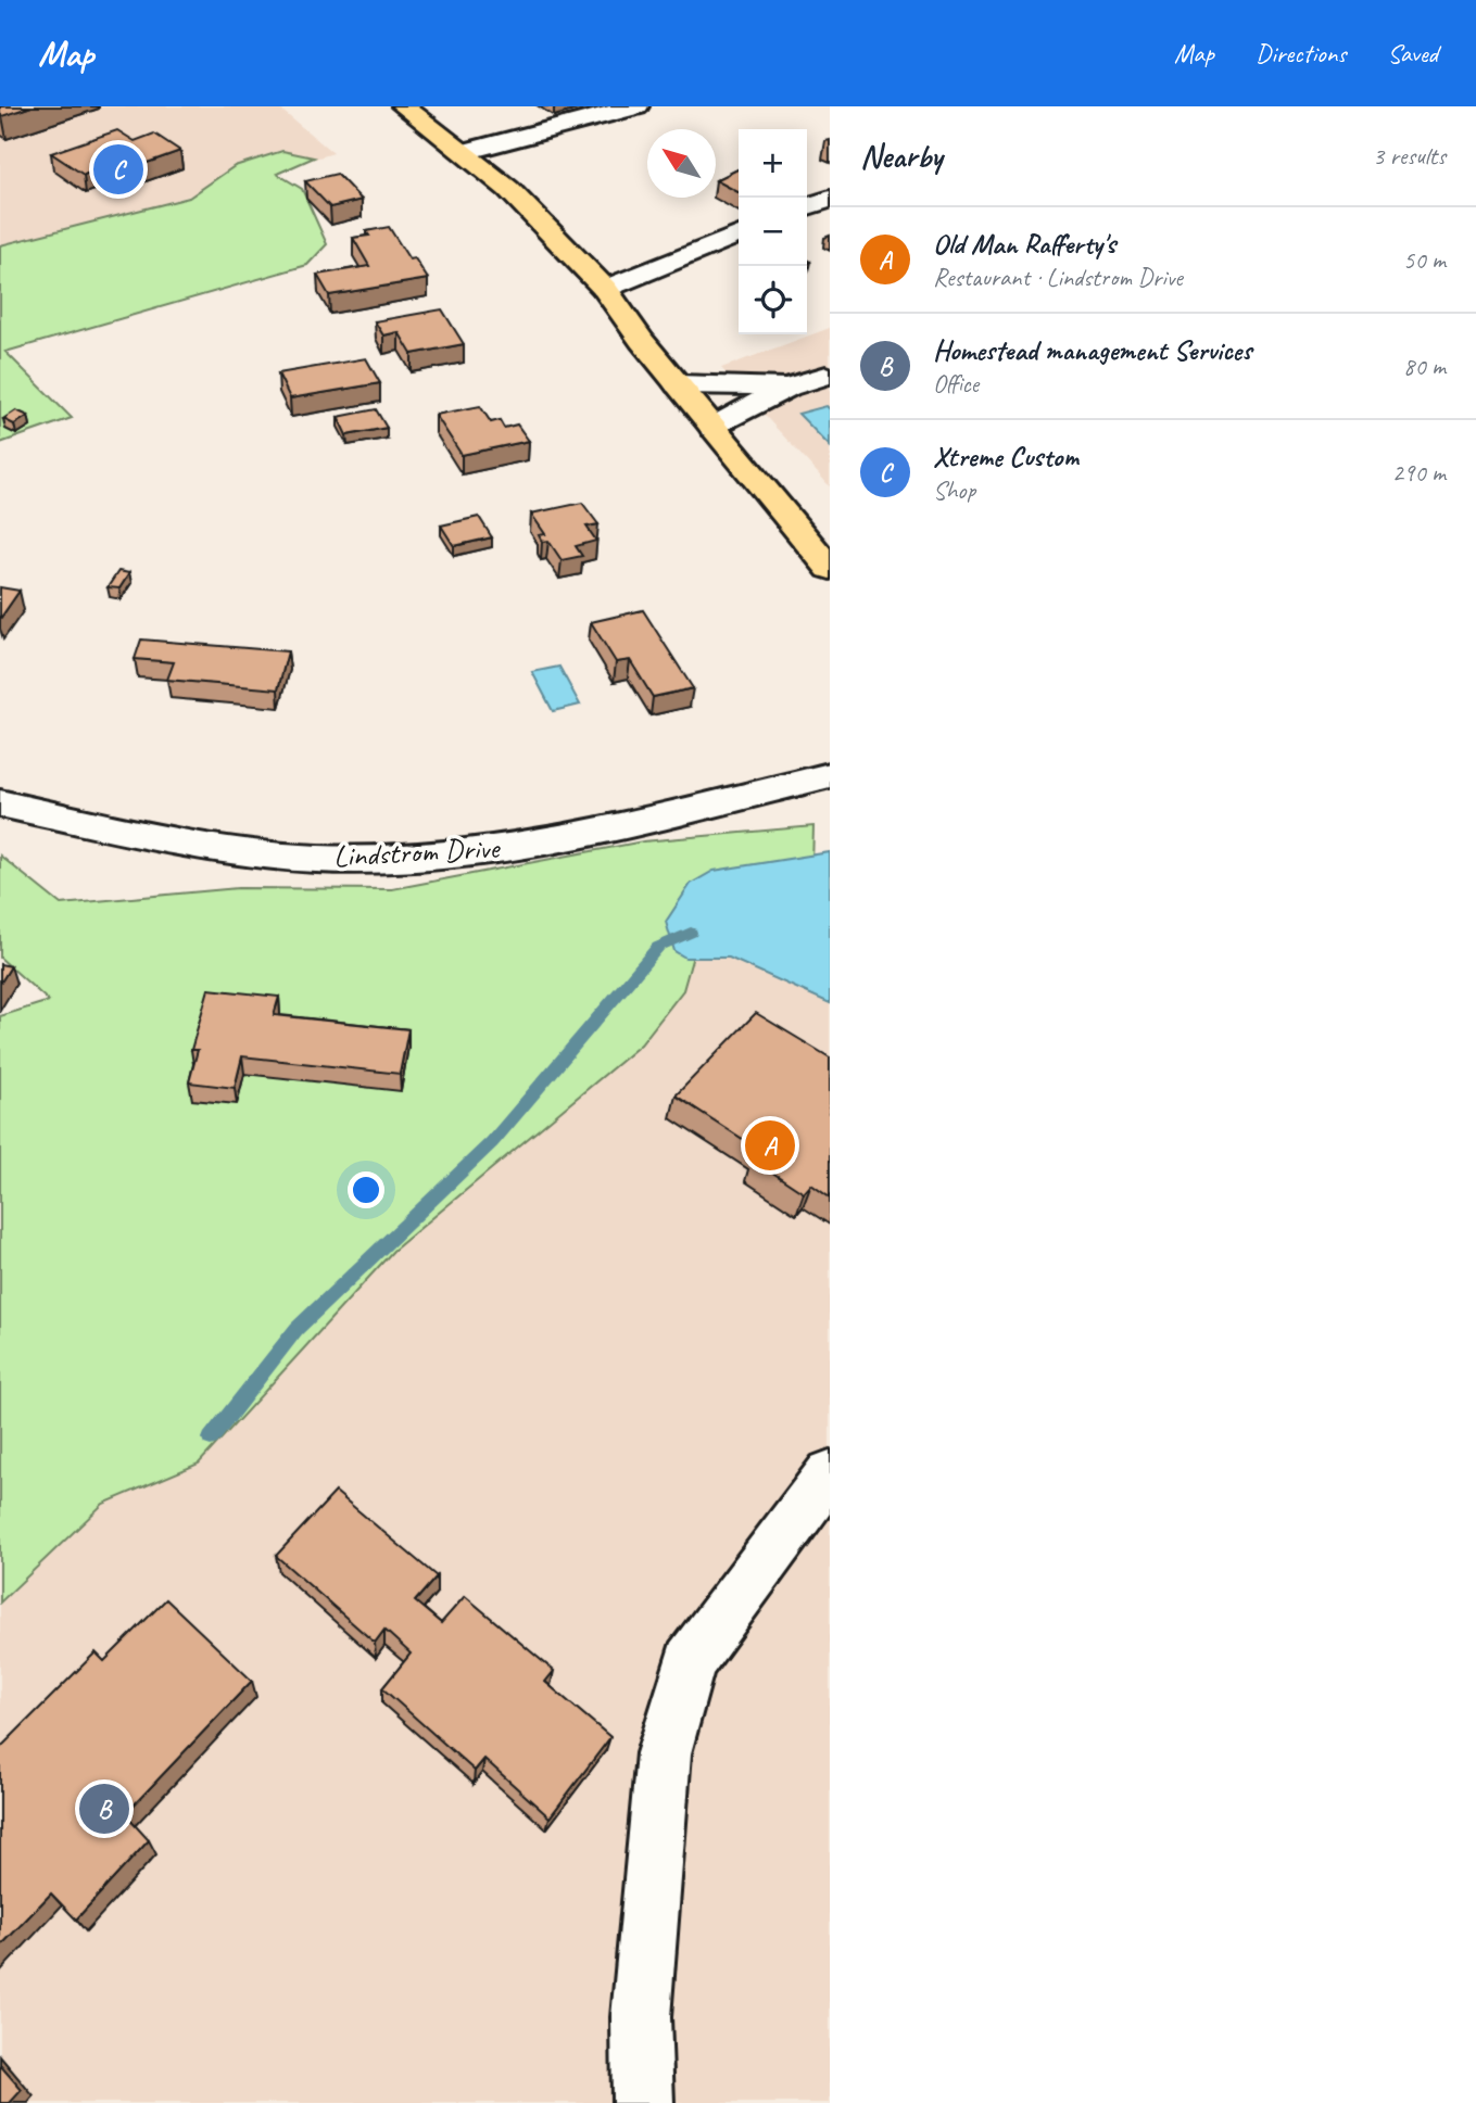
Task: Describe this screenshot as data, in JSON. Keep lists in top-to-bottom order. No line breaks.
{"streets":{"street":["Lindstrom Drive"]},"north":"top left","page":{"header":"Map","nav":["Map","Directions","Saved"],"heading":["Nearby","3 results"],"map_buttons":["+","−"],"pins":["C","A","B"],"list":[{"mark":"A","name":"Old Man Rafferty's","note":"Restaurant · Lindstrom Drive","value":"50 m"},{"mark":"B","name":"Homestead management Services","note":"Office","value":"80 m"},{"mark":"C","name":"Xtreme Custom","note":"Shop","value":"290 m"}]}}
